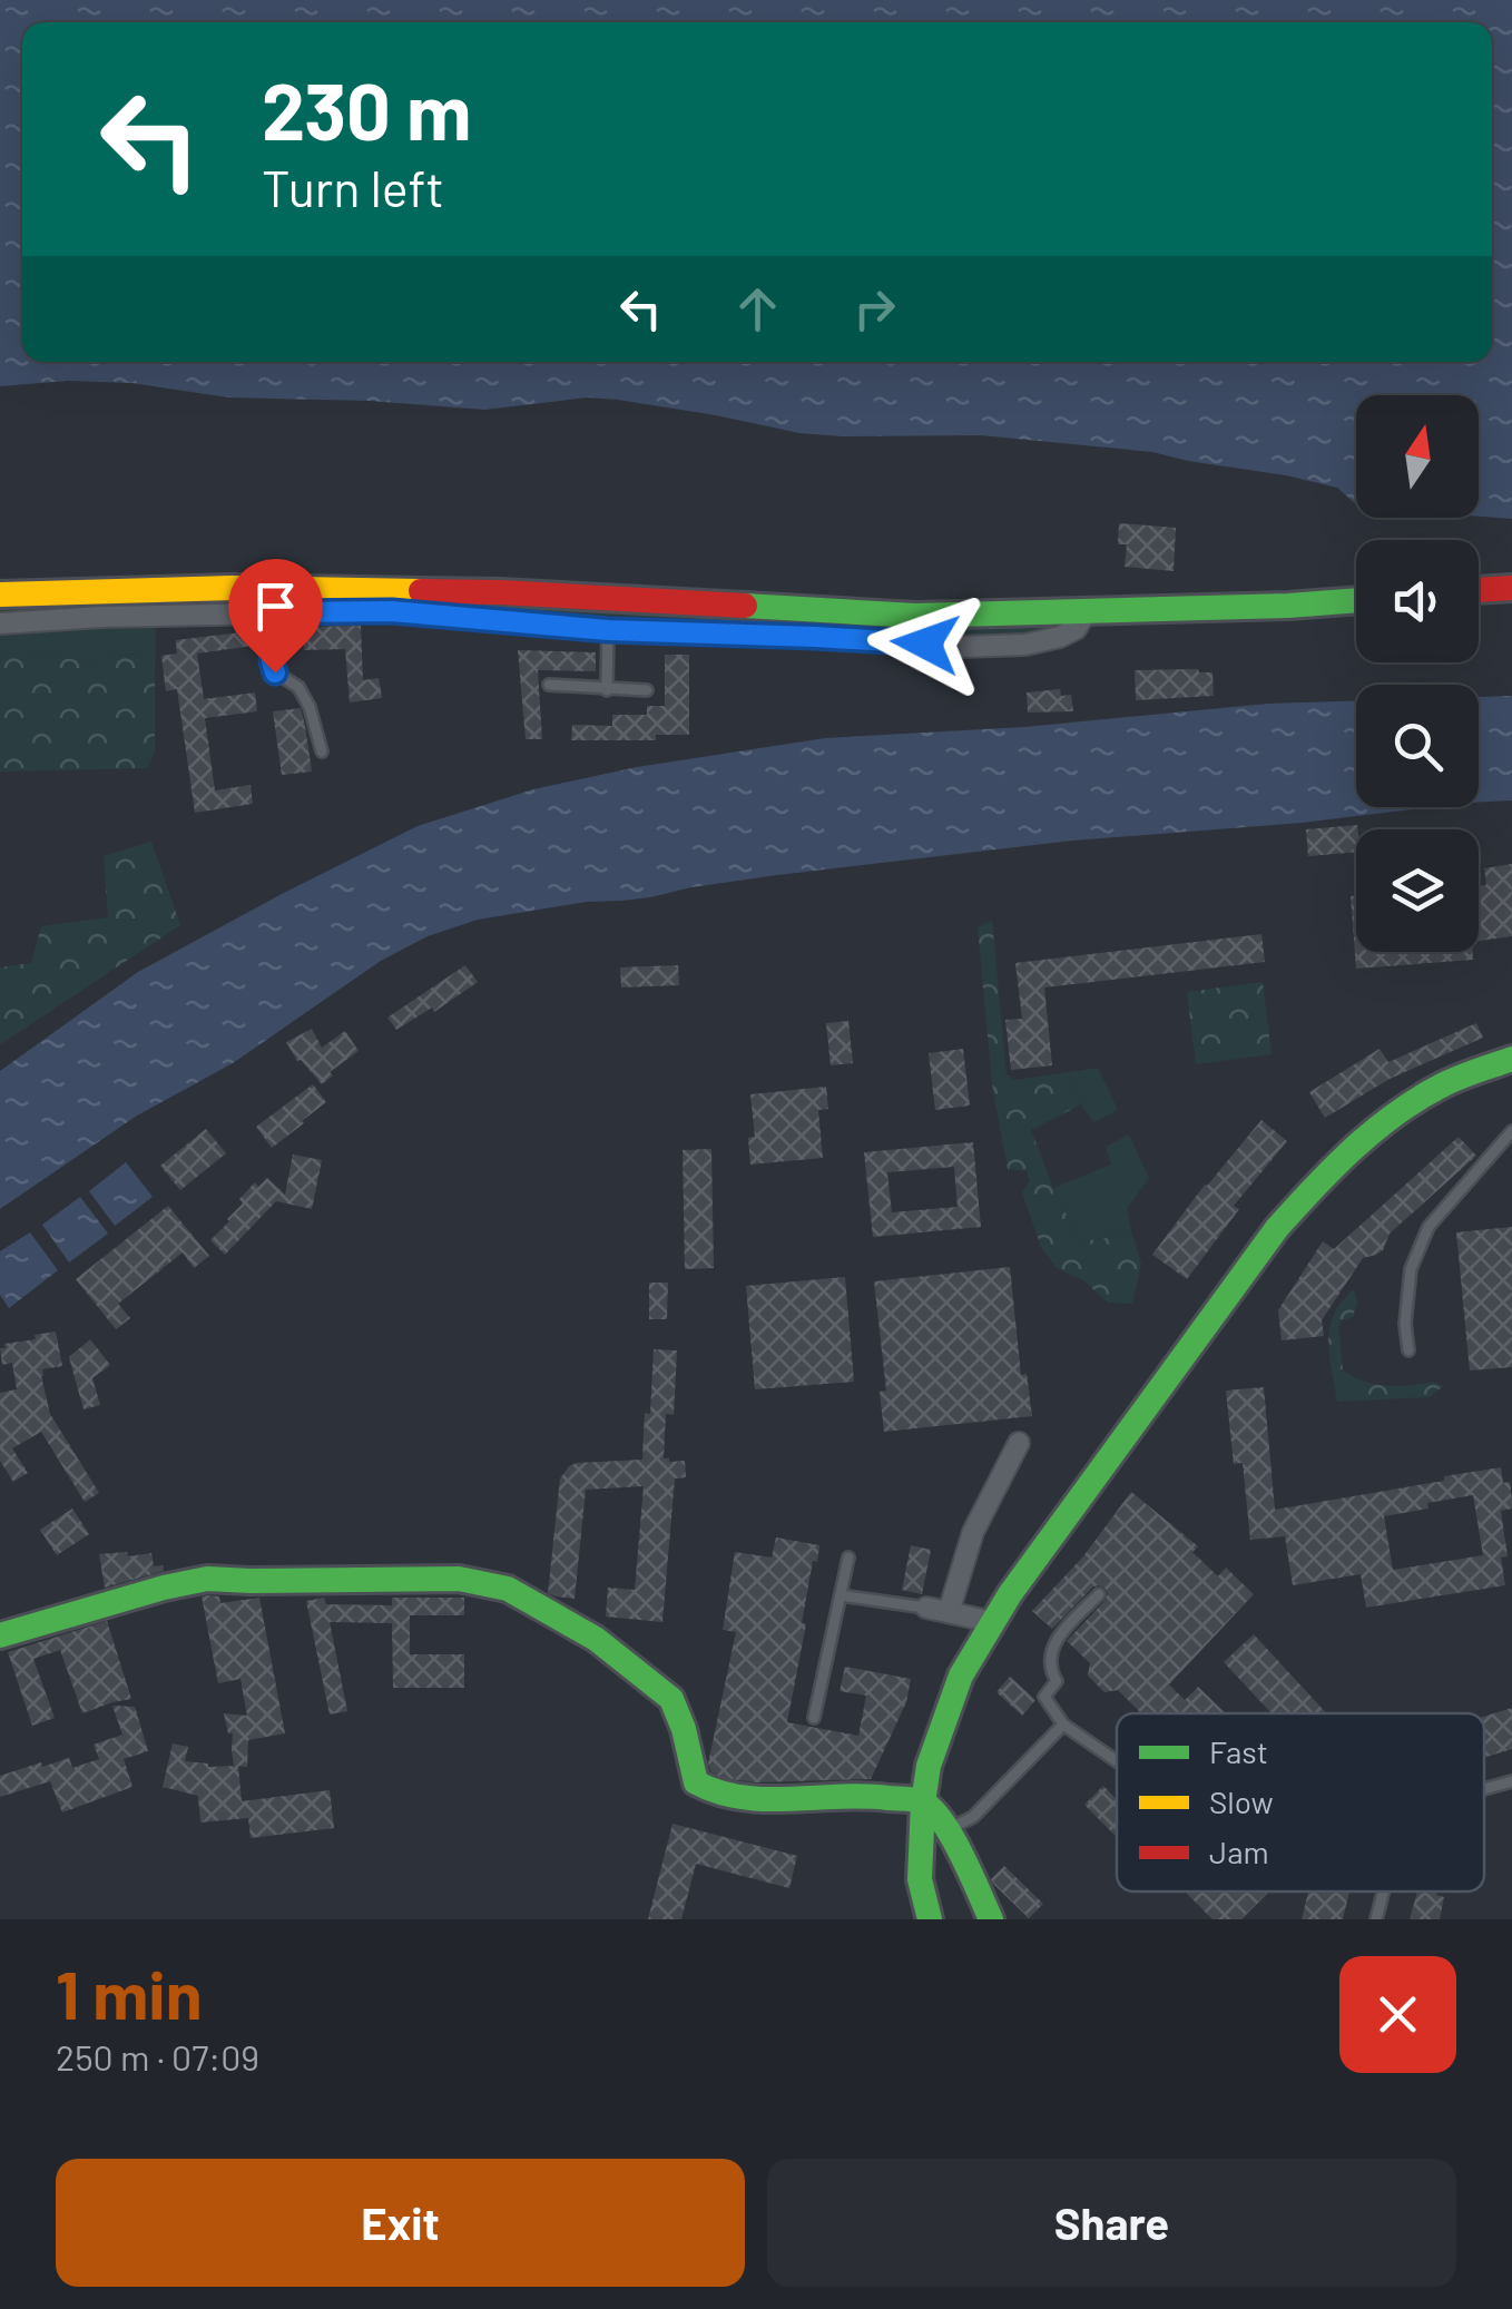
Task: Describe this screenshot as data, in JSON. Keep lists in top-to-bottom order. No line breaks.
{"legend":["Fast","Slow","Jam"],"north":"top","page":{"turn":["230 m","Turn left"],"heading":["1 min","250 m · 07:09"],"buttons":["Exit","Share"]}}
